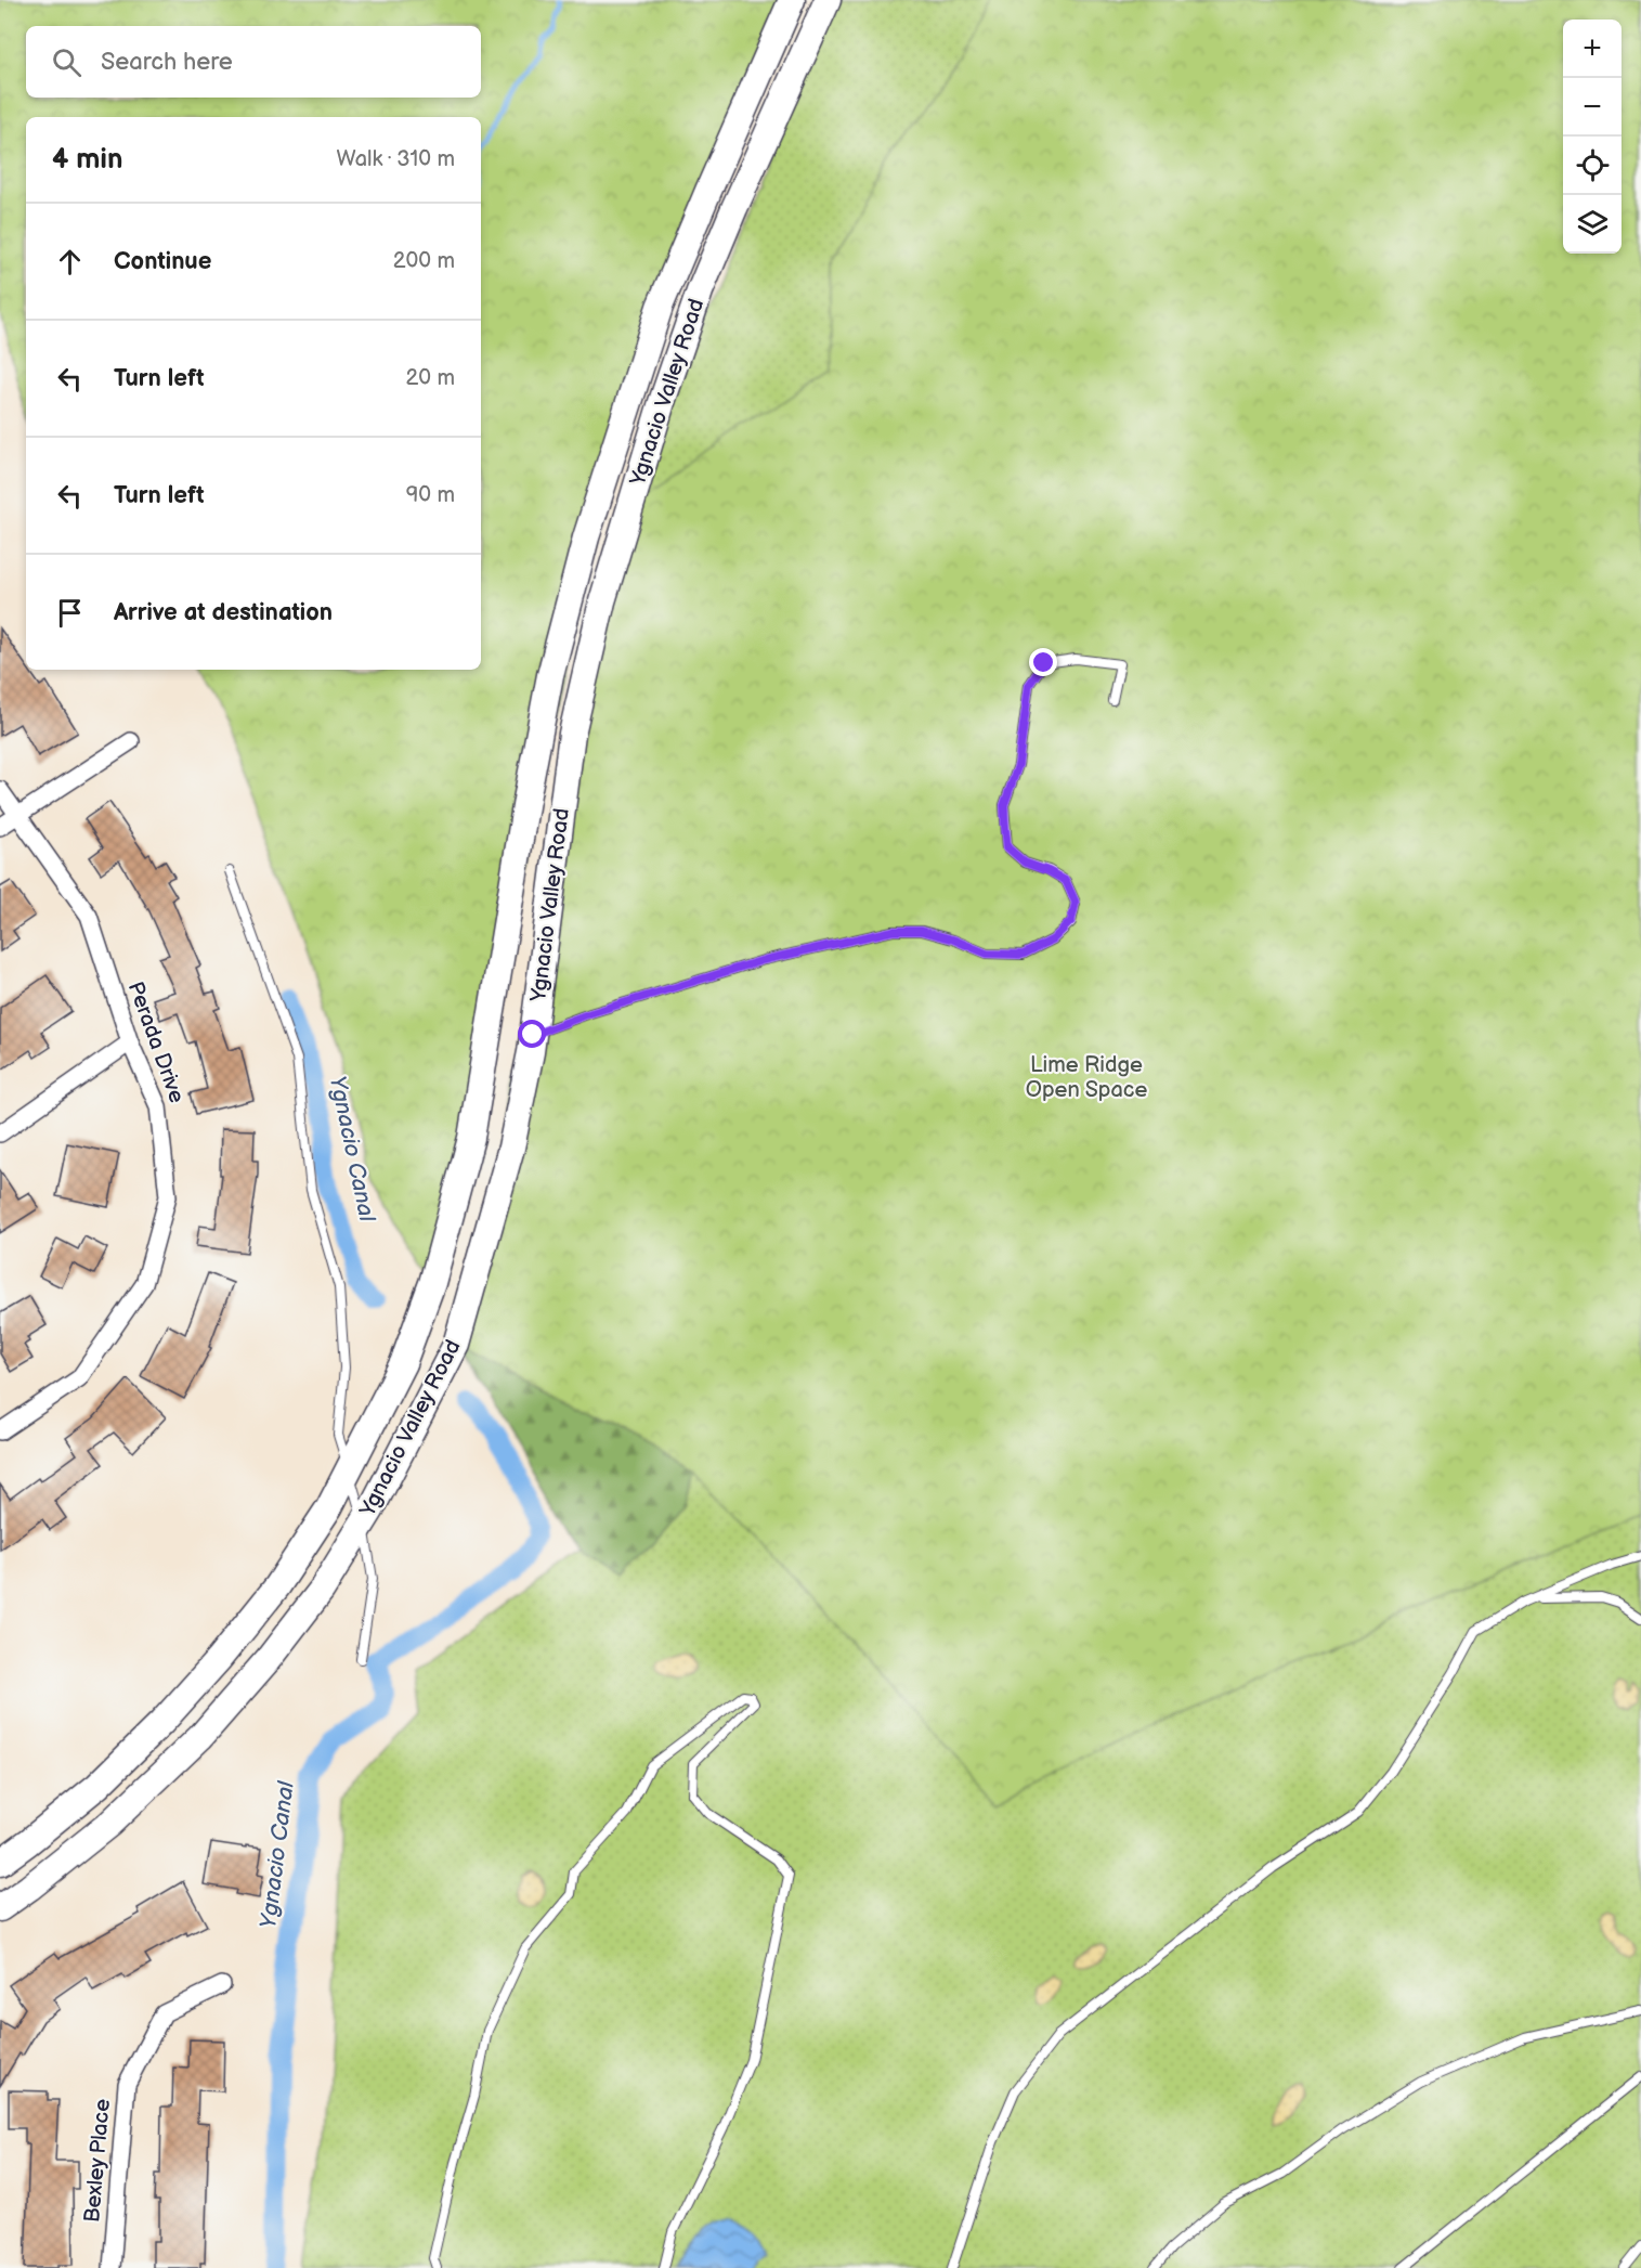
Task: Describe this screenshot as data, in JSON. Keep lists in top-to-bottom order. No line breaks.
{"streets":{"highway":["Ygnacio Valley Road"],"street":["Perada Drive","Bexley Place"]},"water":["Ygnacio Canal"],"parks":["Lime Ridge Open Space"],"page":{"map_buttons":["+","−"],"search":"Search here","heading":["4 min","Walk · 310 m"],"list":[["Continue","200 m"],["Turn left","20 m"],["Turn left","90 m"],"Arrive at destination"]}}
